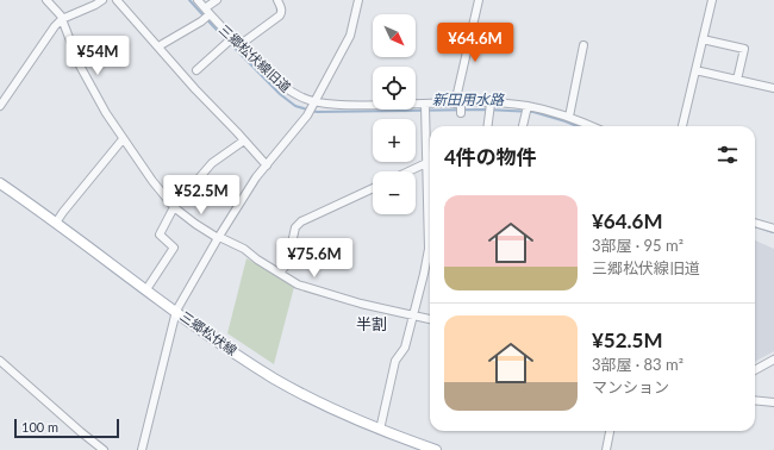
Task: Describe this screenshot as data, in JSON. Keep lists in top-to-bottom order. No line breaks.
{"streets":{"main road":["三郷松伏線"],"street":["三郷松伏線旧道"]},"districts":["半割"],"water":["新田用水路"],"scale_bar":"100 m","north":"bottom right","page":{"map_buttons":["+","−"],"price":["¥64.6M","¥54M","¥52.5M","¥75.6M"],"heading":"4件の物件","list":[{"name":"¥64.6M","note":"3部屋 · 95 m² · 三郷松伏線旧道"},{"name":"¥52.5M","note":"3部屋 · 83 m² · マンション"}],"scale":"100 m"}}
